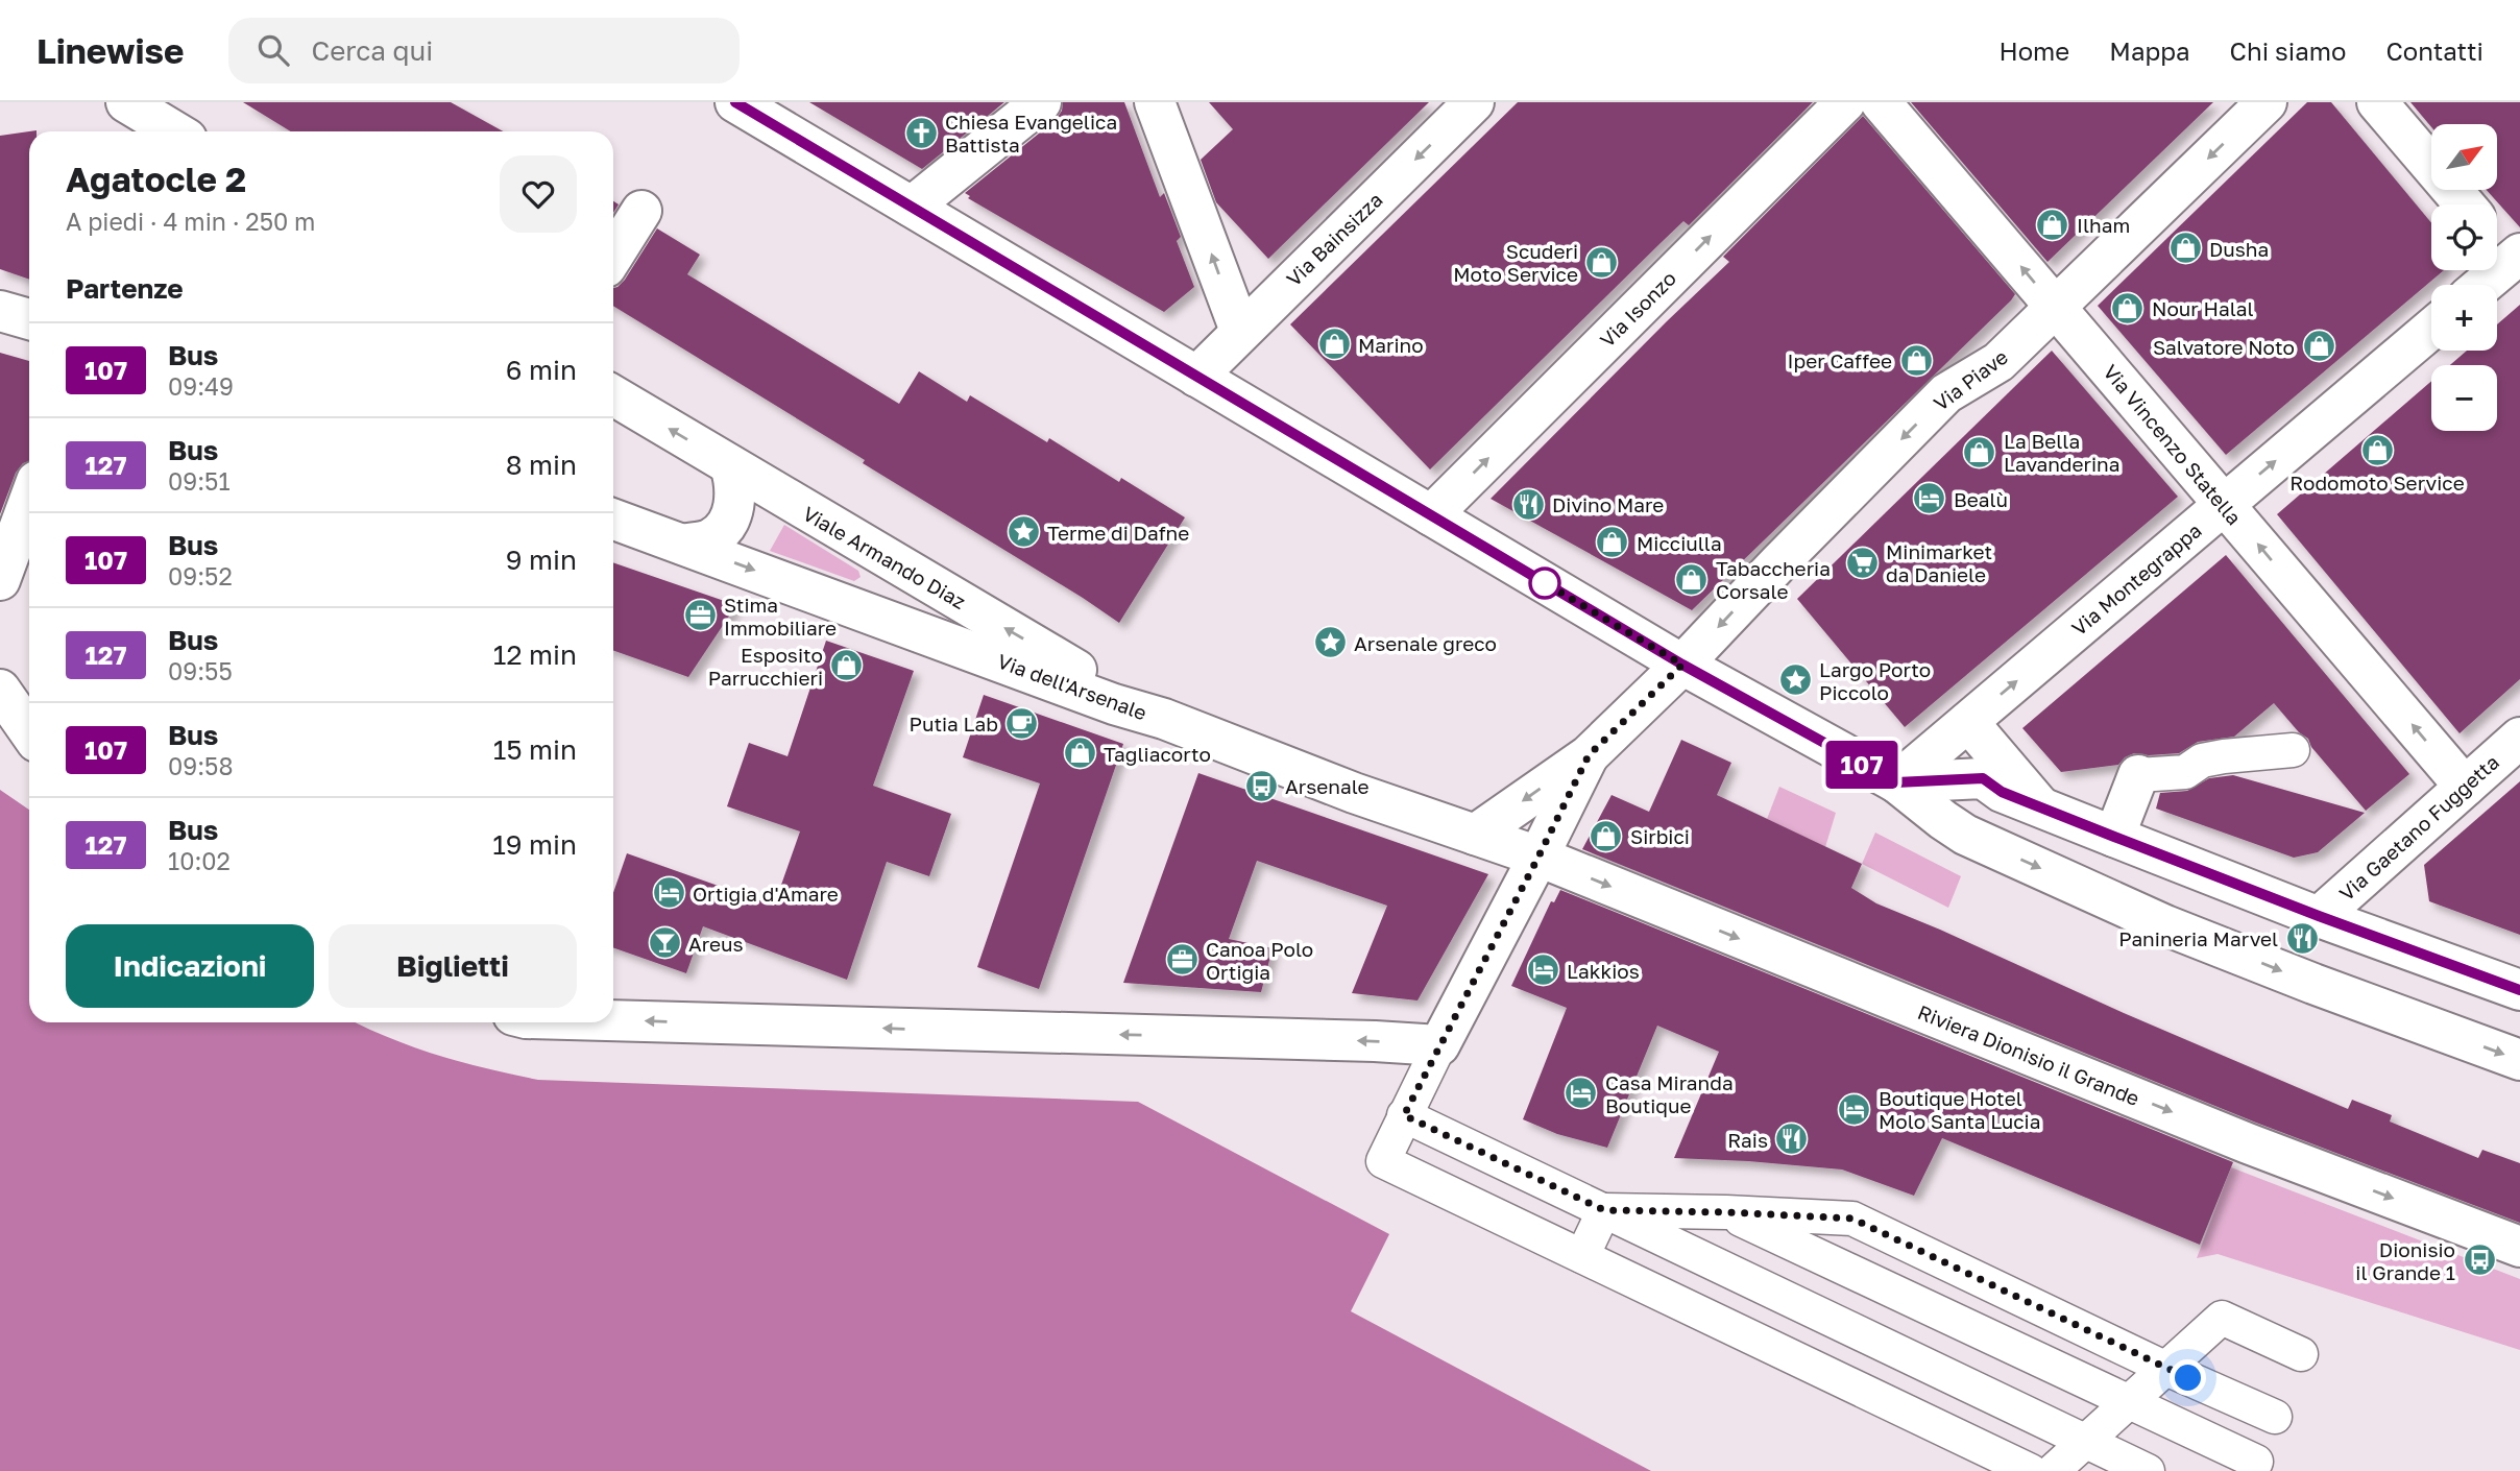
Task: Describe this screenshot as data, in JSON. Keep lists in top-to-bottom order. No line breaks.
{"streets":{"street":["Via Bainsizza","Via Isonzo","Via Piave","Via Vincenzo Statella","Viale Armando Diaz","Via Montegrappa","Via dell'Arsenale","Via Gaetano Fuggetta","Riviera Dionisio il Grande"]},"crossings":[["Via Piave","Via Vincenzo Statella"],["Via Vincenzo Statella","Via Montegrappa"],["Via Vincenzo Statella","Via Gaetano Fuggetta"],["Viale Armando Diaz","Via dell'Arsenale"],["Via dell'Arsenale","Riviera Dionisio il Grande"]],"one_way":["Via Bainsizza","Via Isonzo","Via Piave","Via Vincenzo Statella","Via Montegrappa"],"places":{"church":["Chiesa Evangelica Battista"],"shop":["Ilham","Dusha","Scuderi Moto Service","Nour Halal","Marino","Salvatore Noto","Iper Caffee","Rodomoto Service","La Bella Lavanderina","Micciulla","Tabaccheria Corsale","Esposito Parrucchieri","Tagliacorto","Sirbici"],"hotel":["Bealù","Ortigia d'Amare","Lakkios","Casa Miranda Boutique","Boutique Hotel Molo Santa Lucia"],"restaurant":["Divino Mare","Panineria Marvel","Rais"],"place":["Terme di Dafne","Arsenale greco","Largo Porto Piccolo"],"supermarket":["Minimarket da Daniele"],"office":["Stima Immobiliare","Canoa Polo Ortigia"],"cafe":["Putia Lab"],"bus stop":["Arsenale","Dionisio il Grande 1"],"bar":["Areus"]},"lines":["bus line 107"],"north":"top right","page":{"header":"Linewise","search":"Cerca qui","nav":["Home","Mappa","Chi siamo","Contatti"],"on_map":"107","map_buttons":["+","−"],"heading":[["Agatocle 2","A piedi · 4 min · 250 m"],"Partenze"],"list":[{"mark":"107","name":"Bus","note":"09:49","value":"6 min"},{"mark":"127","name":"Bus","note":"09:51","value":"8 min"},{"mark":"107","name":"Bus","note":"09:52","value":"9 min"},{"mark":"127","name":"Bus","note":"09:55","value":"12 min"},{"mark":"107","name":"Bus","note":"09:58","value":"15 min"},{"mark":"127","name":"Bus","note":"10:02","value":"19 min"}],"buttons":["Indicazioni","Biglietti"]}}
